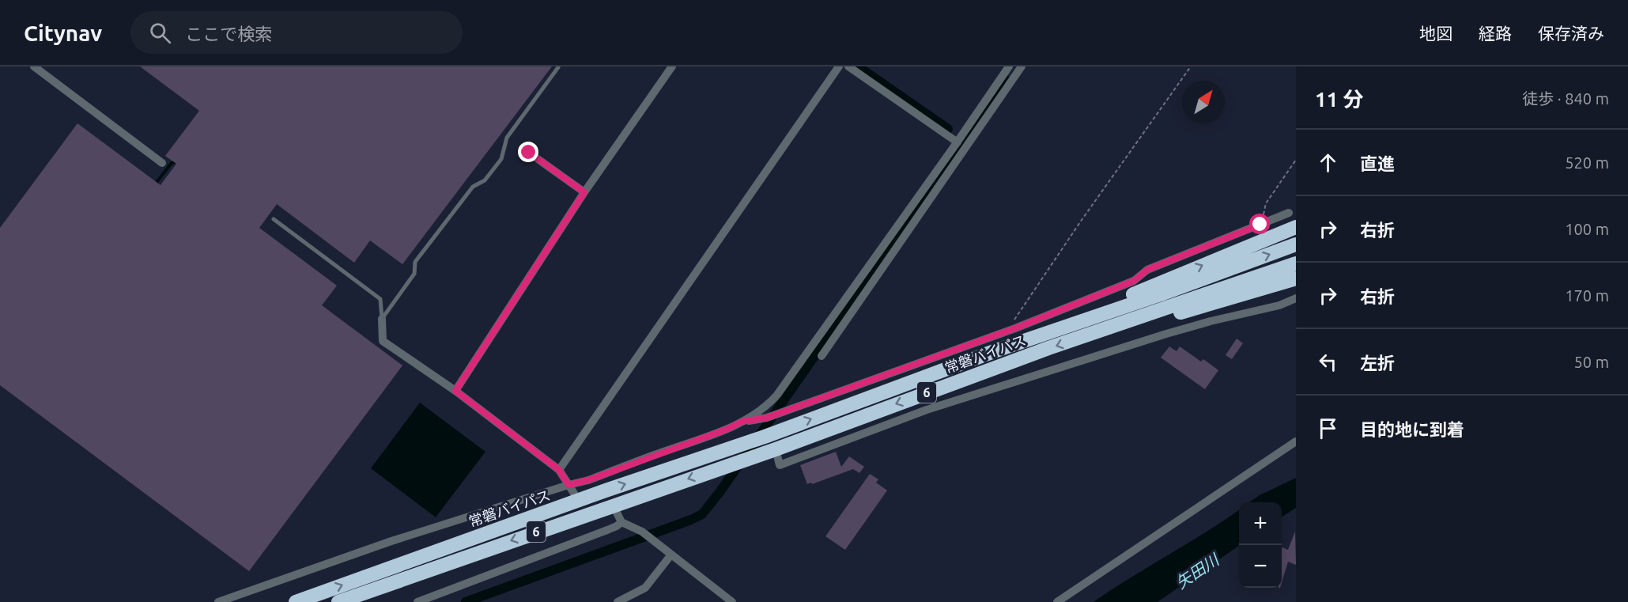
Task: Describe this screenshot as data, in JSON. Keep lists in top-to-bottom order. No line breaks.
{"streets":{"highway":["常磐バイパス","6"]},"crossings":[["常磐バイパス","6"]],"water":["矢田川"],"north":"top right","page":{"header":"Citynav","search":"ここで検索","nav":["地図","経路","保存済み"],"heading":["11 分","徒歩 · 840 m"],"list":[["直進","520 m"],["右折","100 m"],["右折","170 m"],["左折","50 m"],"目的地に到着"],"map_buttons":["+","−"]}}
